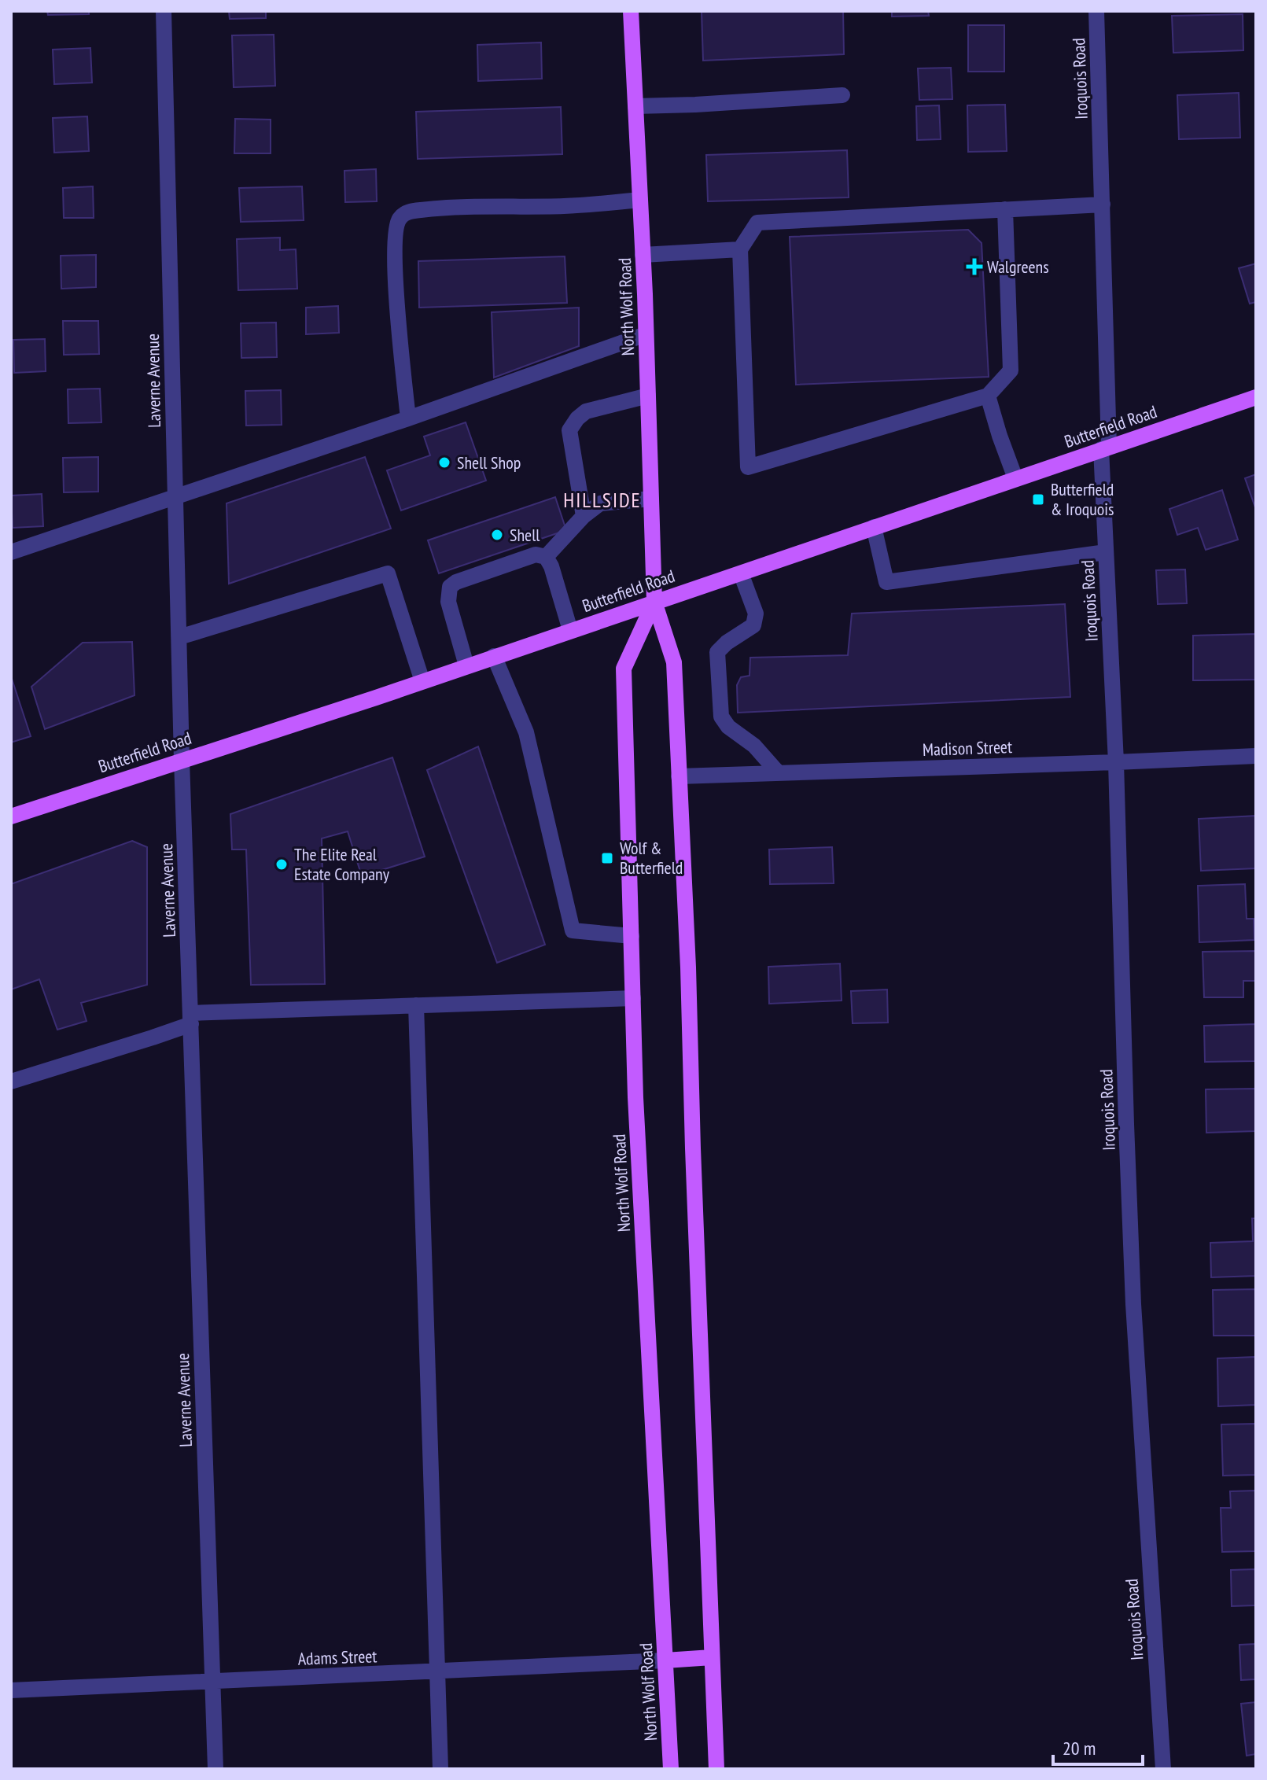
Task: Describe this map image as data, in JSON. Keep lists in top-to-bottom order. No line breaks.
{"streets":{"main road":["North Wolf Road","Butterfield Road"],"street":["Iroquois Road","Laverne Avenue","Madison Street","Adams Street"]},"crossings":[["Iroquois Road","Butterfield Road"],["Iroquois Road","Madison Street"],["North Wolf Road","Butterfield Road"],["North Wolf Road","Madison Street"],["North Wolf Road","Adams Street"],["Laverne Avenue","Butterfield Road"],["Laverne Avenue","Adams Street"]],"districts":["HILLSIDE"],"places":{"health":["Walgreens"],"other":["Shell Shop","Shell","The Elite Real Estate Company"],"transit":["Butterfield & Iroquois","Wolf & Butterfield"]},"scale_bar":"20 m"}
